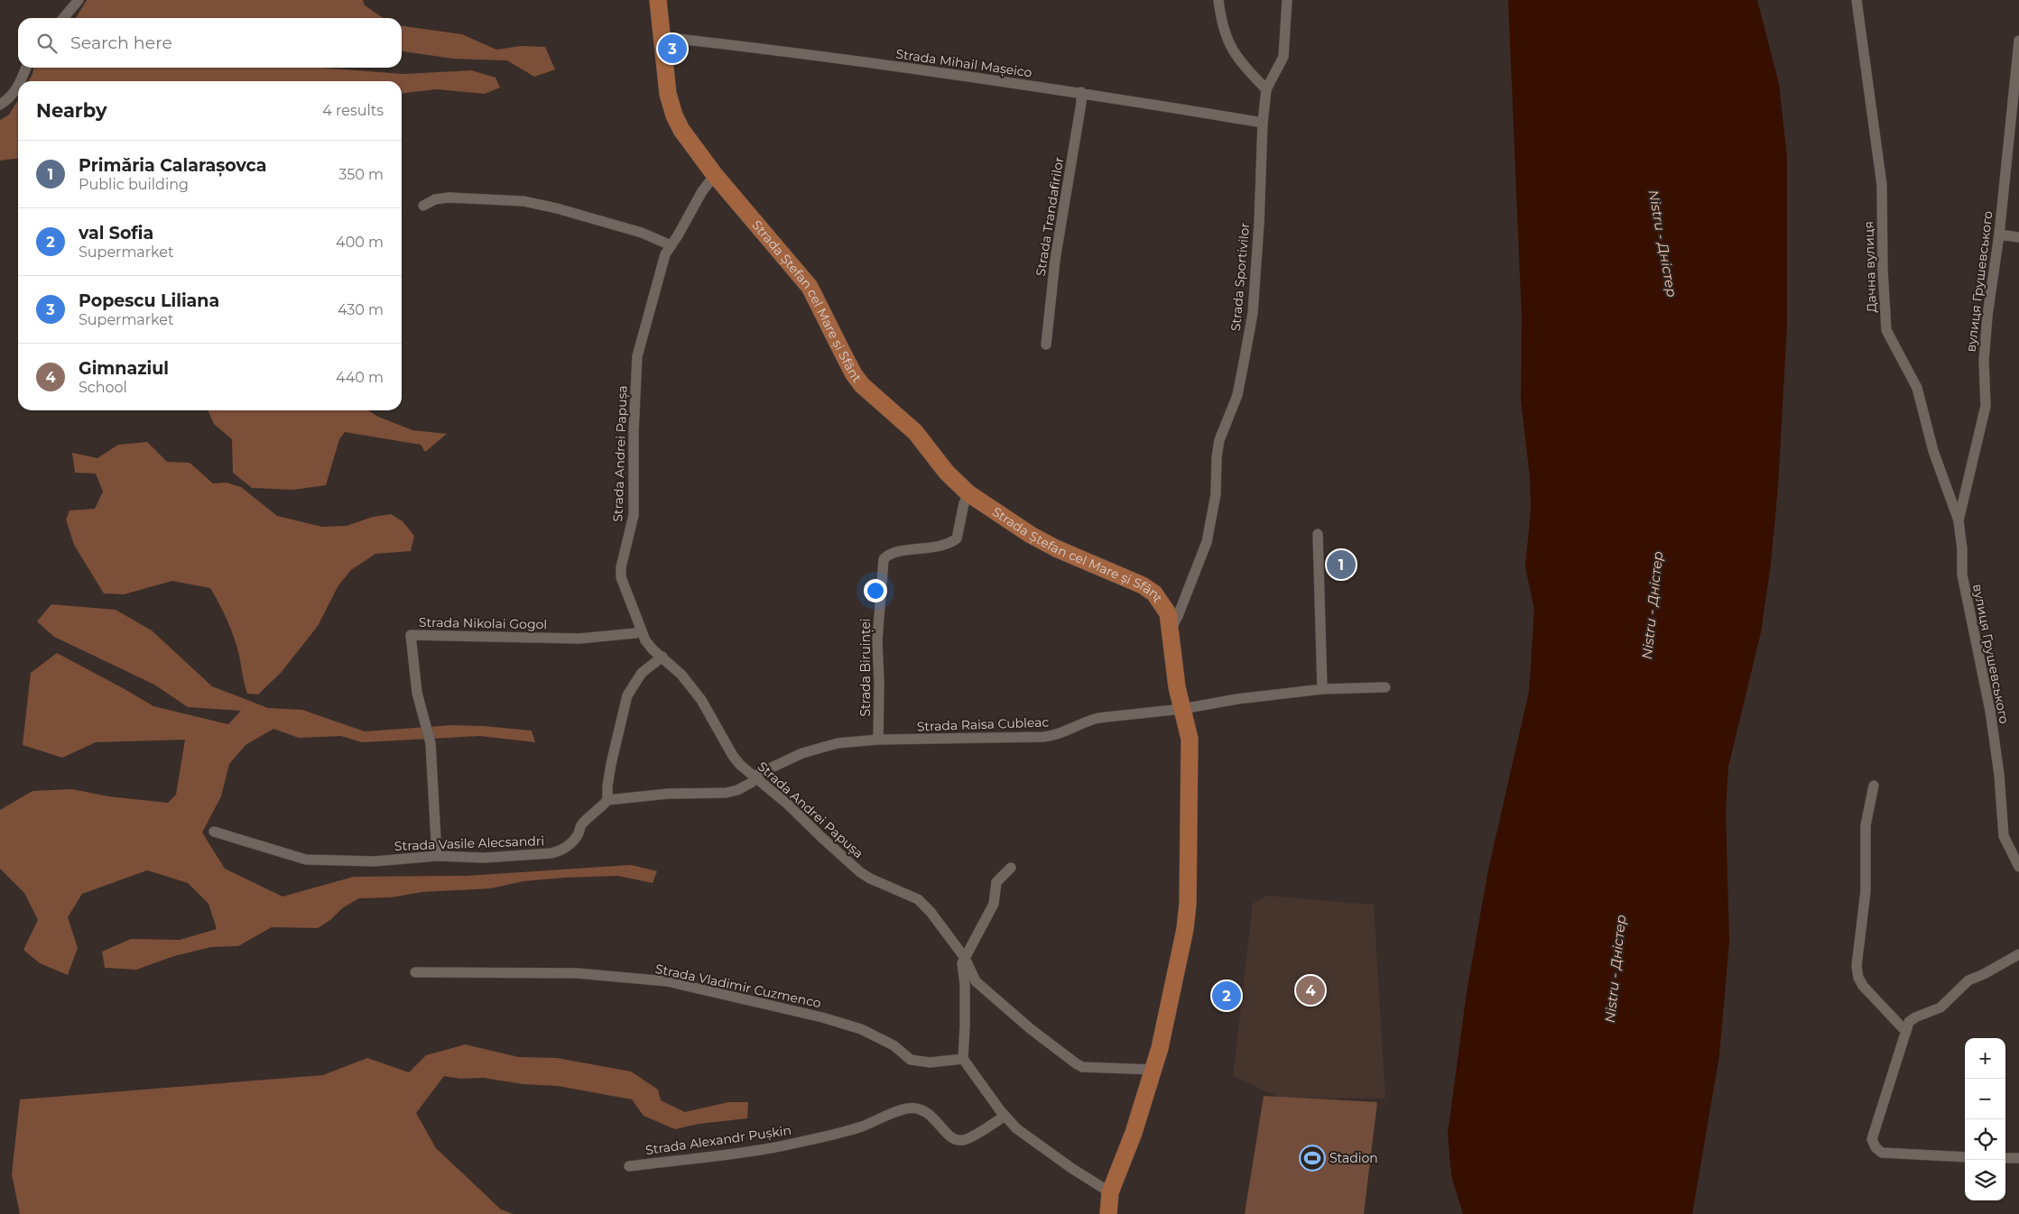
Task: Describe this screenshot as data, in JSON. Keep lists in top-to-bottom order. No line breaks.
{"streets":{"main road":["Strada Ștefan cel Mare și Sfânt"],"street":["Strada Mihail Mașeico","Strada Trandafirilor","Дачна вулиця","Strada Sportivilor","вулиця Грушевського","Strada Andrei Papușa","Strada Nikolai Gogol","Strada Biruinței","Strada Raisa Cubleac","Strada Vasile Alecsandri","Strada Vladimir Cuzmenco","Strada Alexandr Pușkin"]},"crossings":[["Strada Mihail Mașeico","Strada Trandafirilor"],["Strada Mihail Mașeico","Strada Sportivilor"],["Strada Mihail Mașeico","Strada Ștefan cel Mare și Sfânt"],["Дачна вулиця","вулиця Грушевського"],["Strada Sportivilor","Strada Ștefan cel Mare și Sfânt"],["Strada Ștefan cel Mare și Sfânt","Strada Andrei Papușa"],["Strada Ștefan cel Mare și Sfânt","Strada Biruinței"],["Strada Ștefan cel Mare și Sfânt","Strada Raisa Cubleac"],["Strada Andrei Papușa","Strada Nikolai Gogol"],["Strada Andrei Papușa","Strada Raisa Cubleac"],["Strada Nikolai Gogol","Strada Vasile Alecsandri"],["Strada Biruinței","Strada Raisa Cubleac"]],"water":["Nistru - Дністер"],"places":{"sports":["Stadion"]},"page":{"search":"Search here","pins":["3","1","4","2"],"heading":["Nearby","4 results"],"list":[{"mark":"1","name":"Primăria Calarașovca","note":"Public building","value":"350 m"},{"mark":"2","name":"val Sofia","note":"Supermarket","value":"400 m"},{"mark":"3","name":"Popescu Liliana","note":"Supermarket","value":"430 m"},{"mark":"4","name":"Gimnaziul","note":"School","value":"440 m"}],"map_buttons":["+","−"]}}
